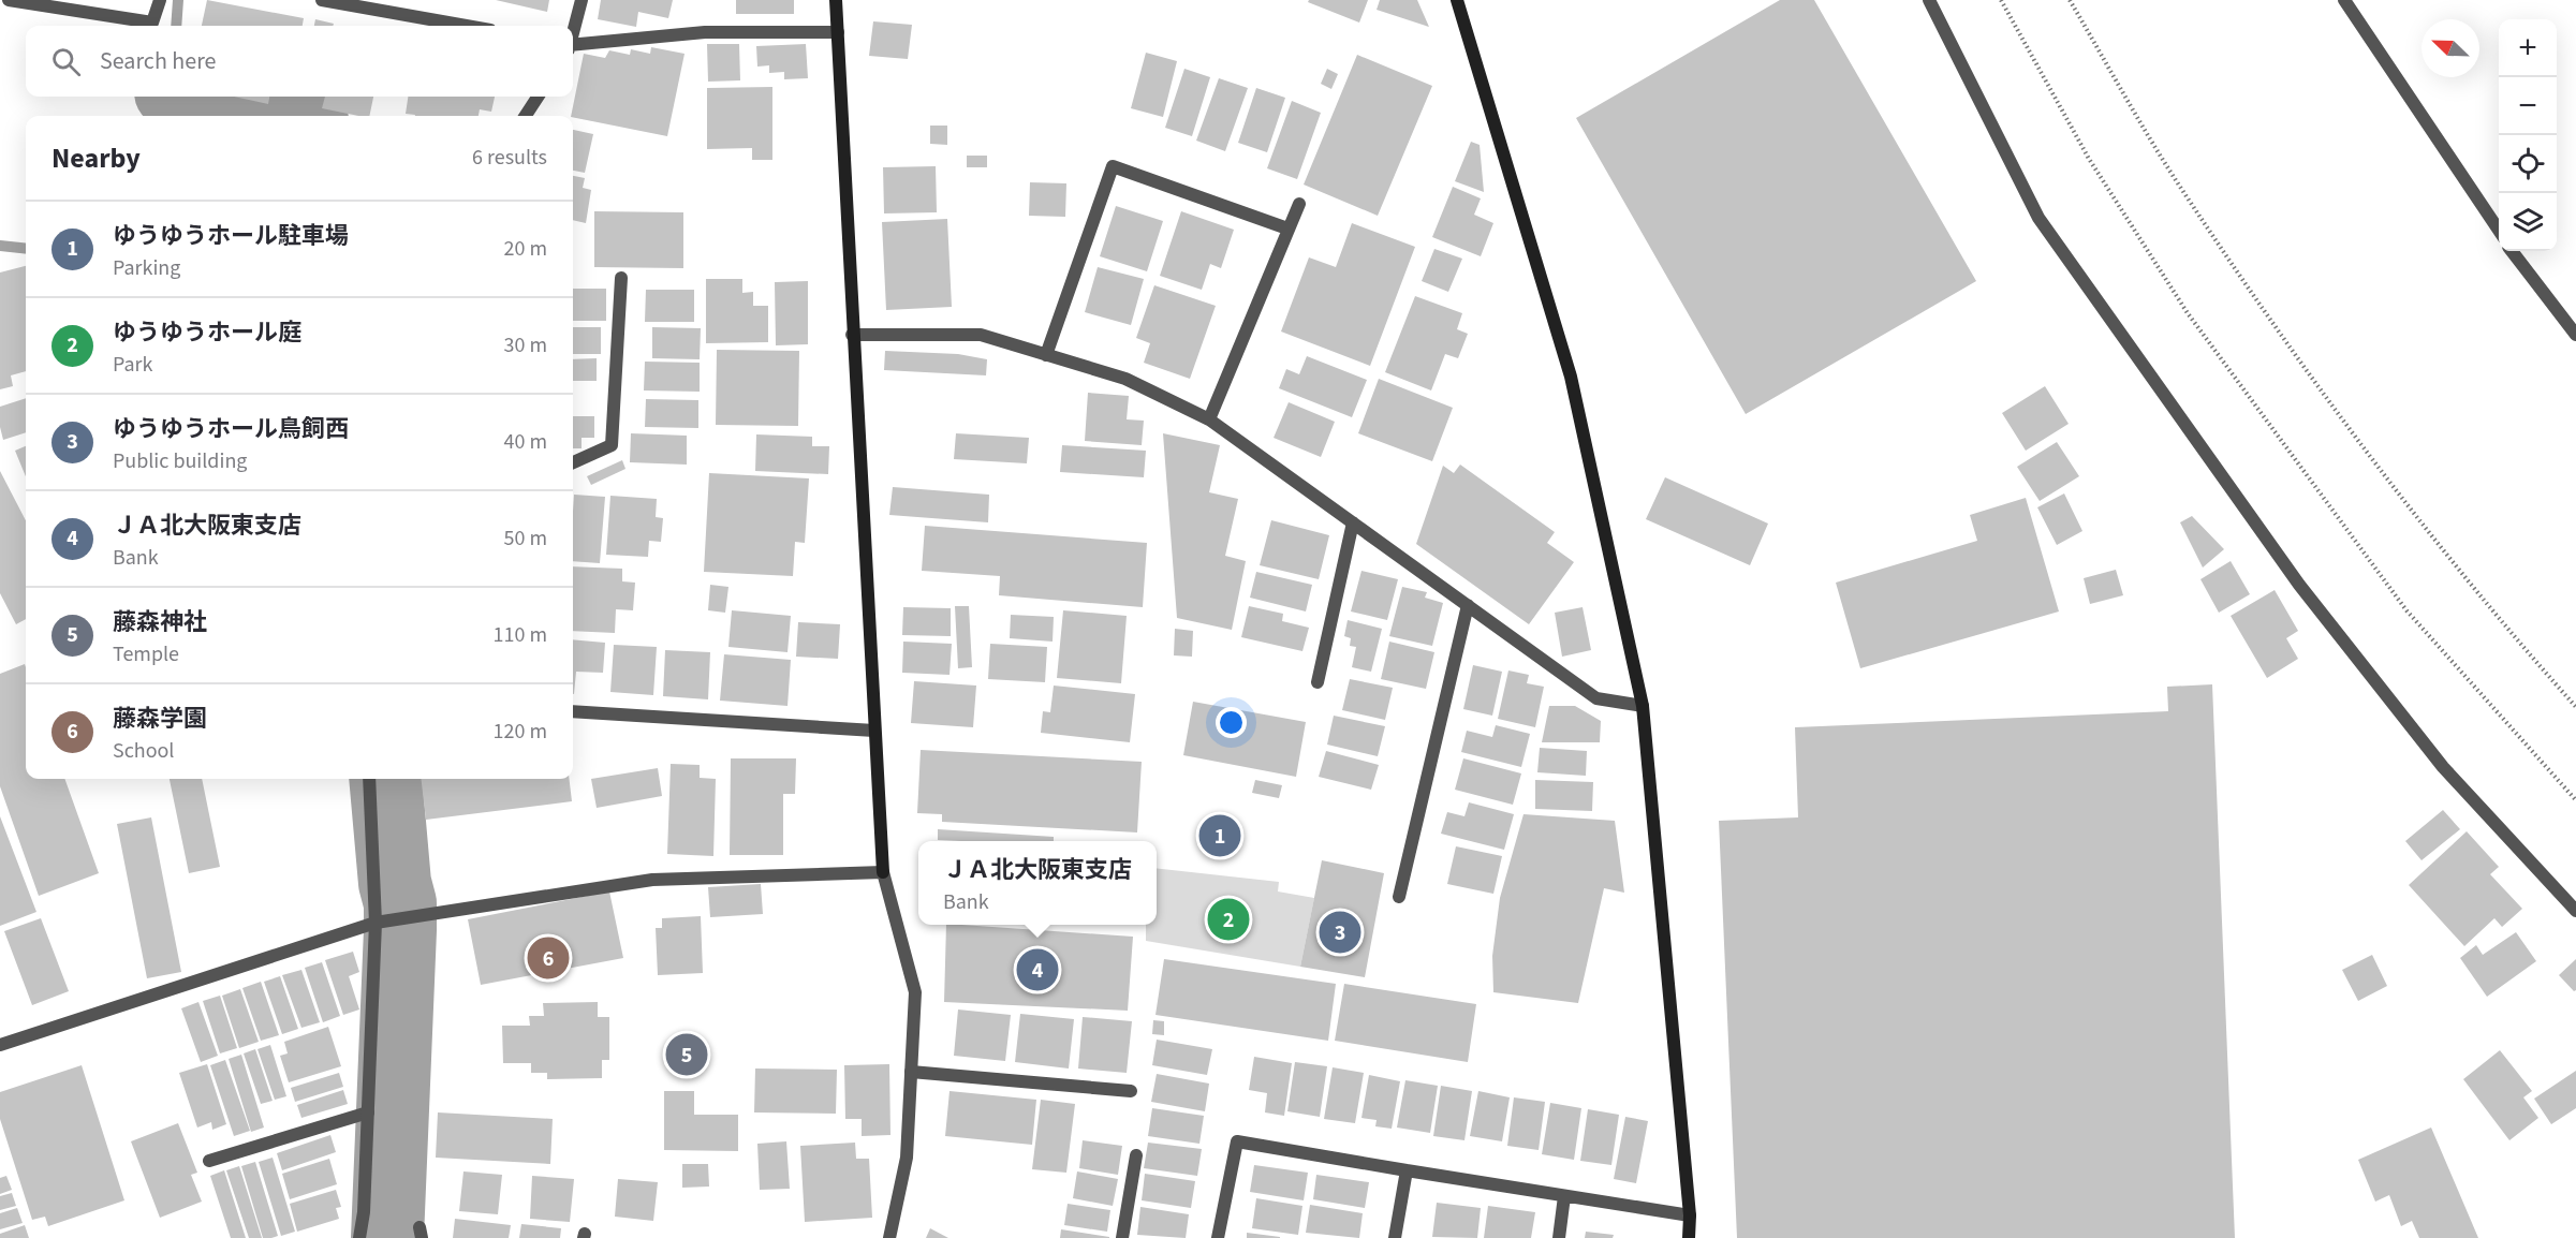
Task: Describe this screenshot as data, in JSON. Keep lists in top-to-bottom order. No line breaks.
{"north":"top left","page":{"map_buttons":["+","−"],"search":"Search here","heading":["Nearby","6 results"],"list":[{"mark":"1","name":"ゆうゆうホール駐車場","note":"Parking","value":"20 m"},{"mark":"2","name":"ゆうゆうホール庭","note":"Park","value":"30 m"},{"mark":"3","name":"ゆうゆうホール鳥飼西","note":"Public building","value":"40 m"},{"mark":"4","name":"ＪＡ北大阪東支店","note":"Bank","value":"50 m"},{"mark":"5","name":"藤森神社","note":"Temple","value":"110 m"},{"mark":"6","name":"藤森学園","note":"School","value":"120 m"}],"pins":["1","2","3","6","4","5"],"popup":["ＪＡ北大阪東支店","Bank"]}}
